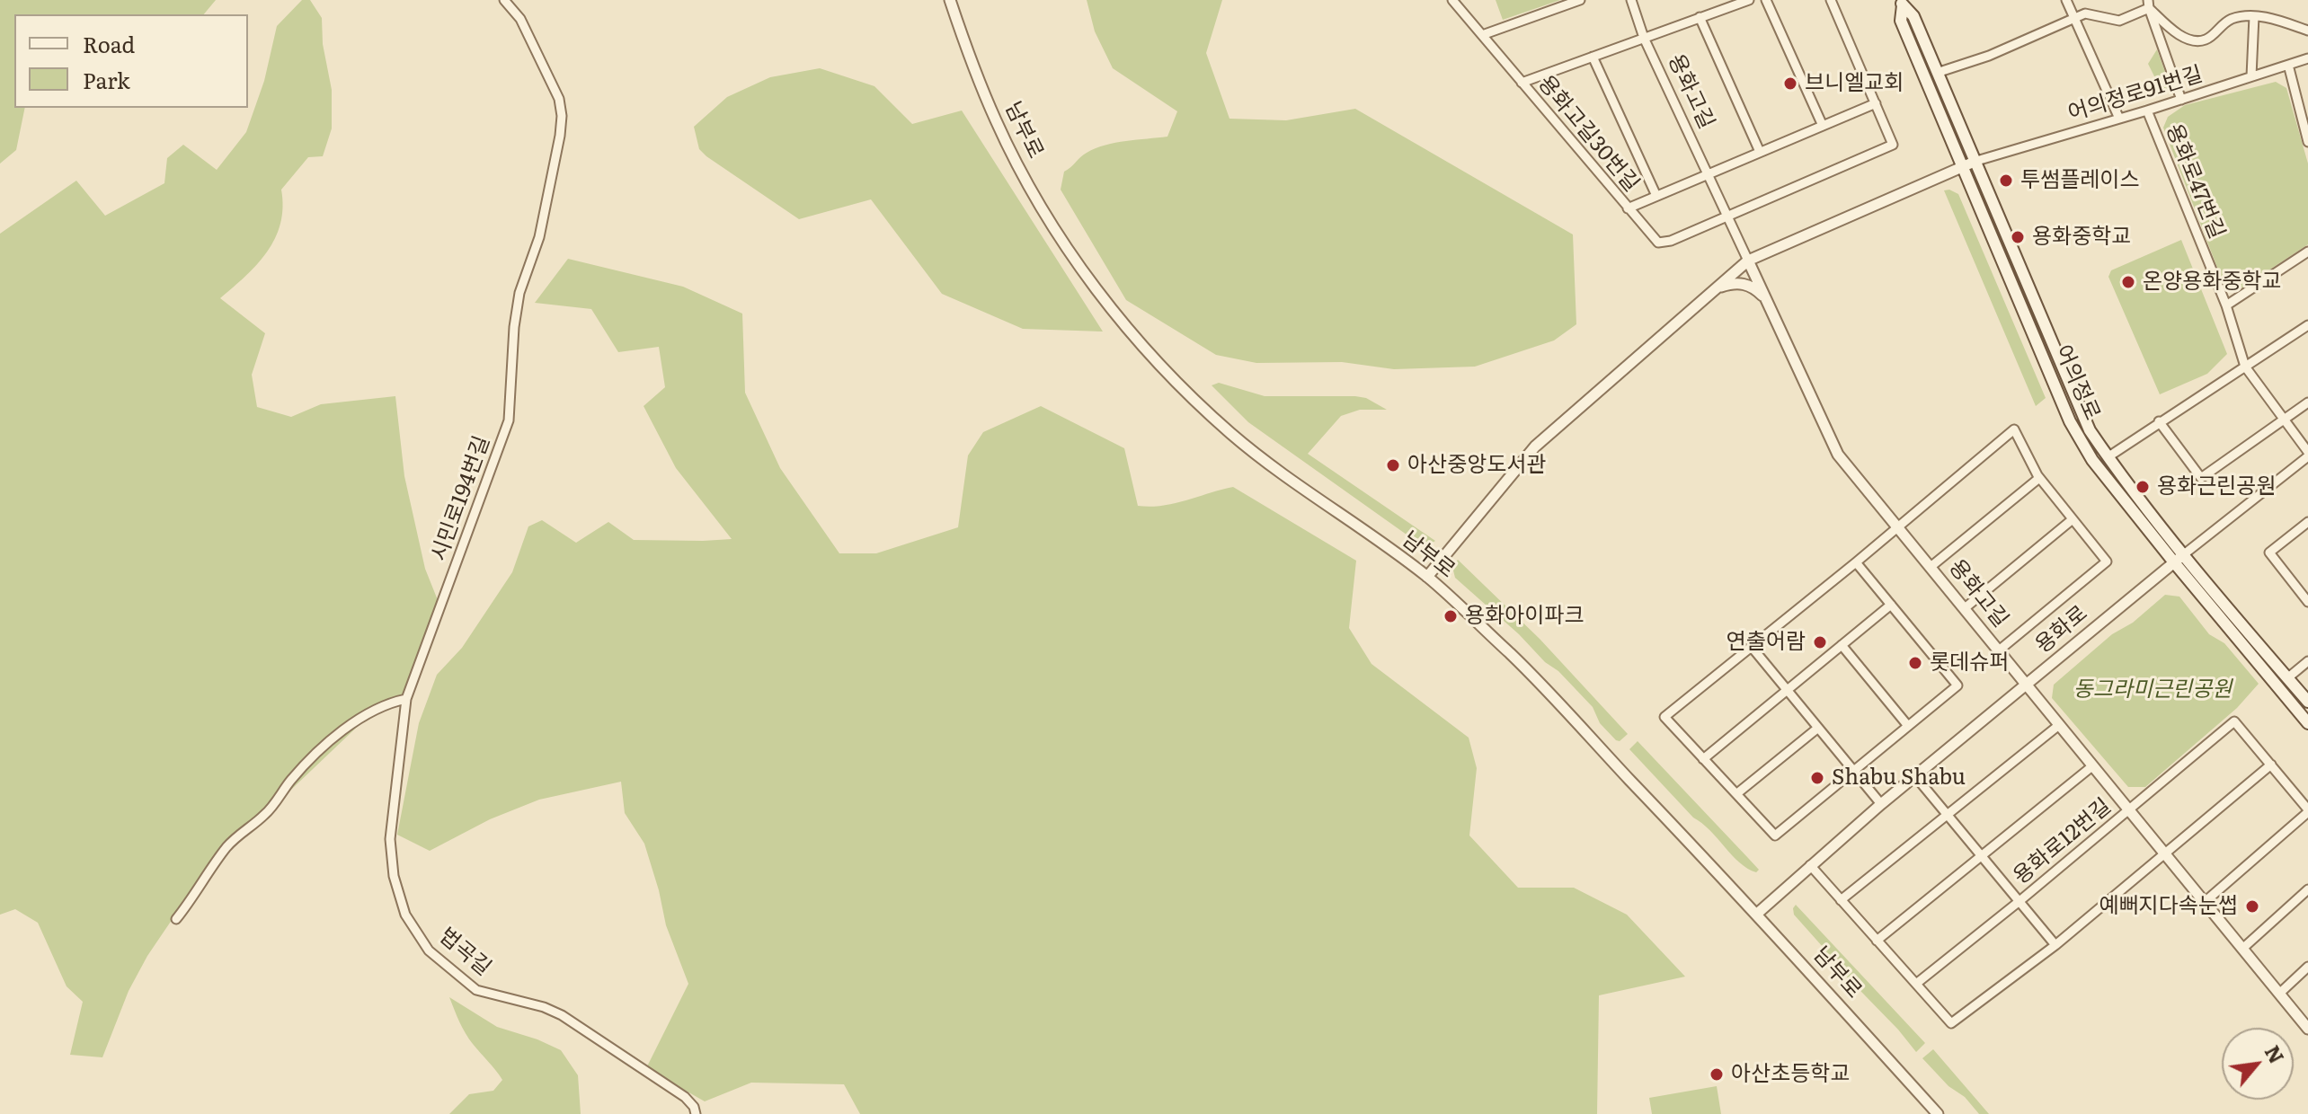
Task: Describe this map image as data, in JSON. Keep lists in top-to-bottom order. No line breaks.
{"streets":{"main road":["어의정로"],"street":["용화고길","어의정로91번길","남부로","용화고길30번길","용화로47번길","시민로194번길","용화로","용화로12번길","법곡길"]},"crossings":[["용화고길","용화고길30번길"],["용화고길","용화로"],["용화고길","용화로12번길"],["어의정로91번길","용화로47번길"],["어의정로91번길","어의정로"],["남부로","용화로"],["용화로47번길","용화로"],["어의정로","용화로"],["시민로194번길","법곡길"],["용화로","용화로12번길"]],"parks":["동그라미근린공원"],"places":["브니엘교회","투썸플레이스","용화중학교","온양용화중학교","아산중앙도서관","용화근린공원","용화아이파크","연출어람","롯데슈퍼","Shabu Shabu","예뻐지다속눈썹","아산초등학교"],"legend":["Road","Park"],"north":"top right"}
